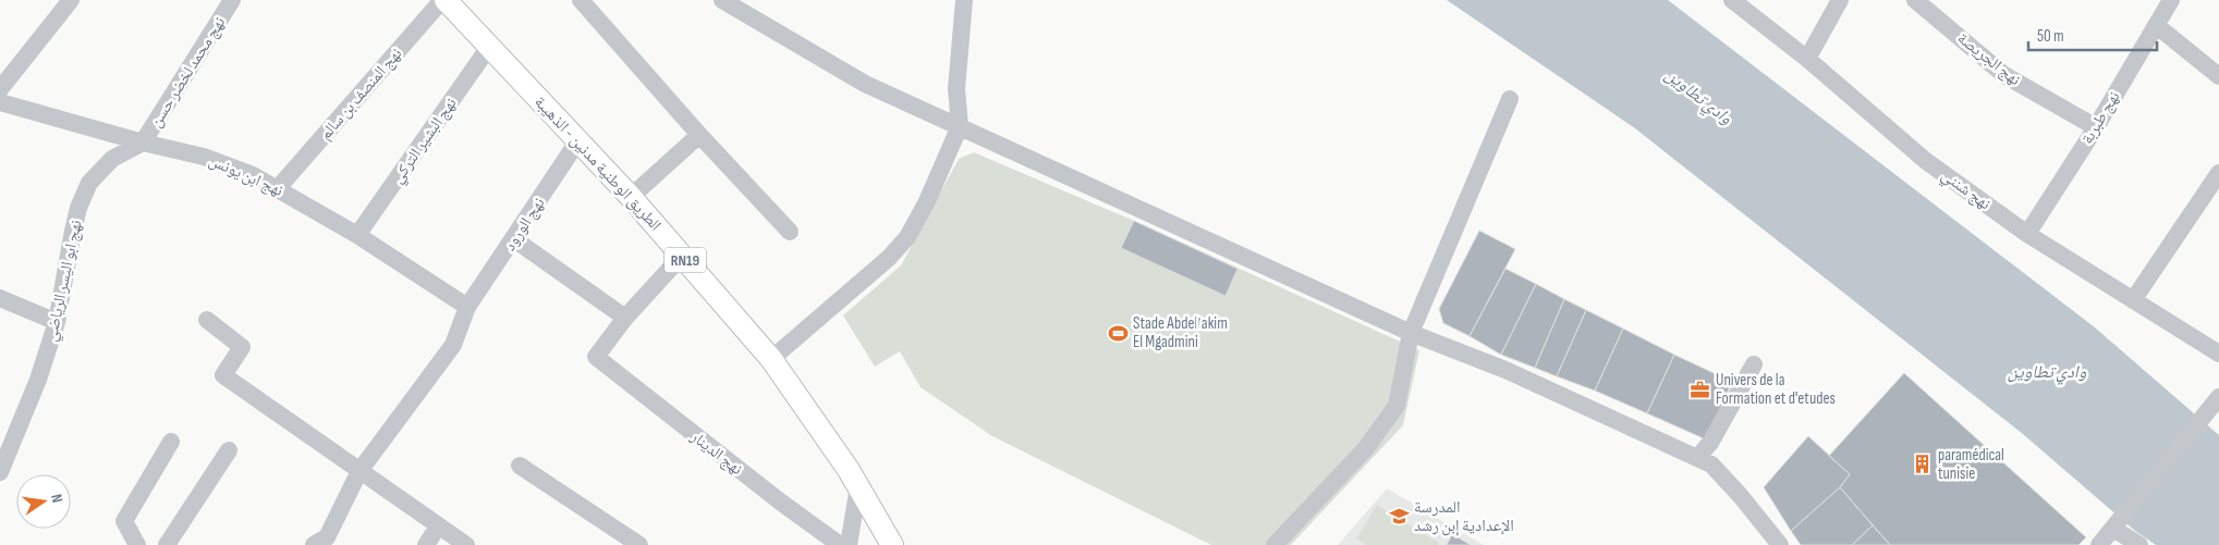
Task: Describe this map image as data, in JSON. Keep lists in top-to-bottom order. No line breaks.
{"streets":{"main road":["الطريق الوطنية مدنين - الذهيبة","RN19"],"street":["نهج الجريصة","نهج محمد لخضر حسن","نهج المنصف بن سالم","نهج طبربة","نهج البشير التركي","نهج ابن يونس","نهج شنني","نهج الورود","نهج ابو اليسر الرياضي","نهج الدينار"]},"crossings":[["نهج الجريصة","نهج طبربة"],["نهج محمد لخضر حسن","نهج ابن يونس"],["نهج محمد لخضر حسن","نهج ابو اليسر الرياضي"],["نهج المنصف بن سالم","الطريق الوطنية مدنين - الذهيبة"],["نهج المنصف بن سالم","نهج ابن يونس"],["نهج طبربة","نهج شنني"],["نهج البشير التركي","الطريق الوطنية مدنين - الذهيبة"],["نهج البشير التركي","نهج ابن يونس"],["الطريق الوطنية مدنين - الذهيبة","نهج الورود"],["نهج ابن يونس","نهج الورود"],["نهج ابن يونس","نهج ابو اليسر الرياضي"]],"water":["وادي تطاوين"],"places":{"sports":["Stade Abdelاakim El Mgadmini"],"office":["Univers de la Formation et d'etudes"],"building":["paramédical tunisie"],"school or university":["المدرسة الإعدادية إبن رشد"]},"scale_bar":"50 m","north":"right"}
